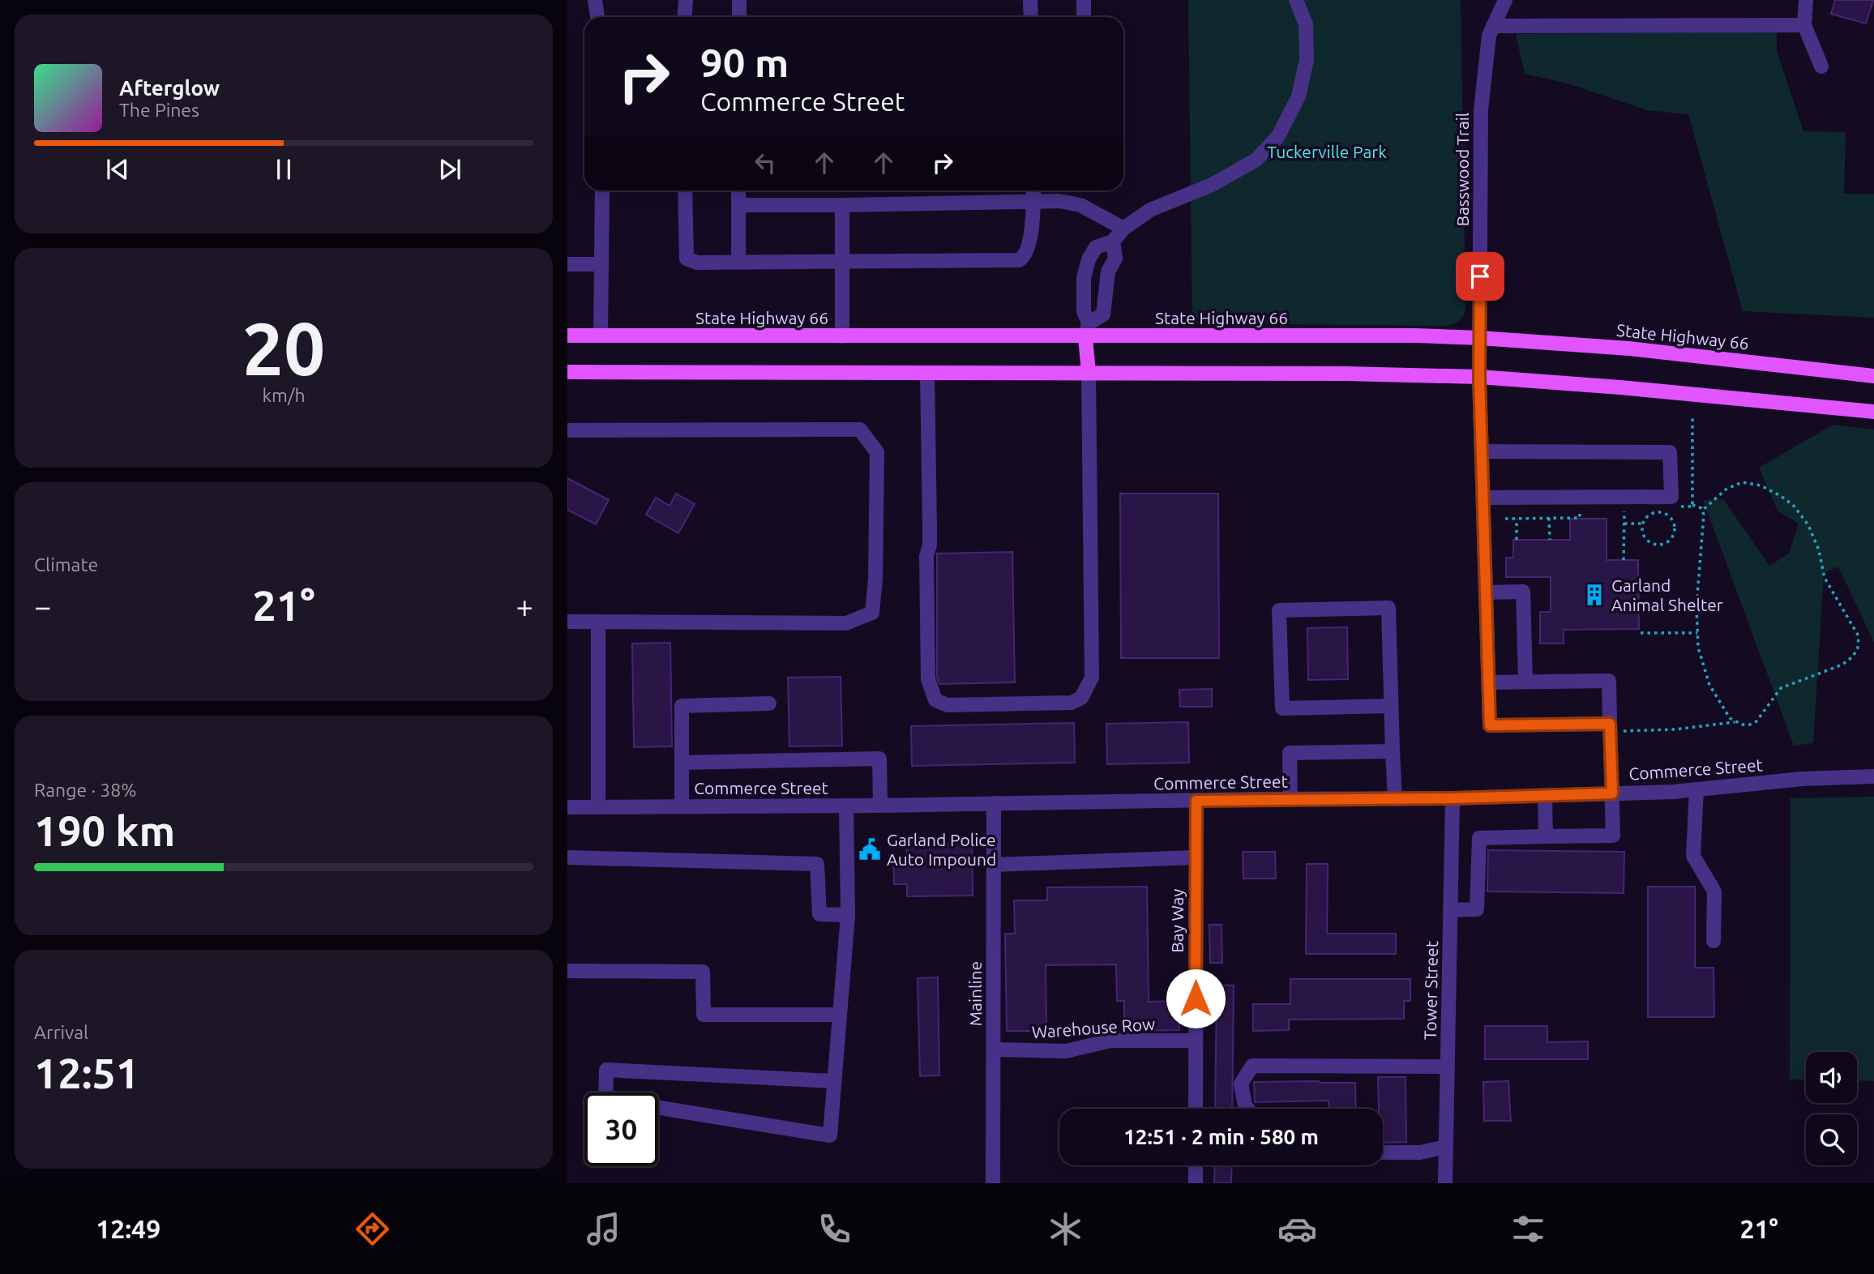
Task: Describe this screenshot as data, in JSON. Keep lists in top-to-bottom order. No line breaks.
{"streets":{"main road":["State Highway 66"],"street":["Basswood Trail","Commerce Street","Bay Way","Tower Street","Mainline","Warehouse Row"]},"crossings":[["Basswood Trail","State Highway 66"],["Commerce Street","Bay Way"],["Commerce Street","Tower Street"],["Commerce Street","Mainline"],["Bay Way","Warehouse Row"],["Mainline","Warehouse Row"]],"parks":["Tuckerville Park"],"places":{"building":["Garland Animal Shelter"],"public building":["Garland Police Auto Impound"]},"page":{"turn":["90 m","Commerce Street"],"song":["Afterglow","The Pines"],"tile":[["20","km/h"],"Climate",["Range · 38%","190 km"],["Arrival","12:51"]],"heat":["−","21°","+"],"limit":"30","trip":"12:51 · 2 min · 580 m","tabs":["12:49","21°"]}}
